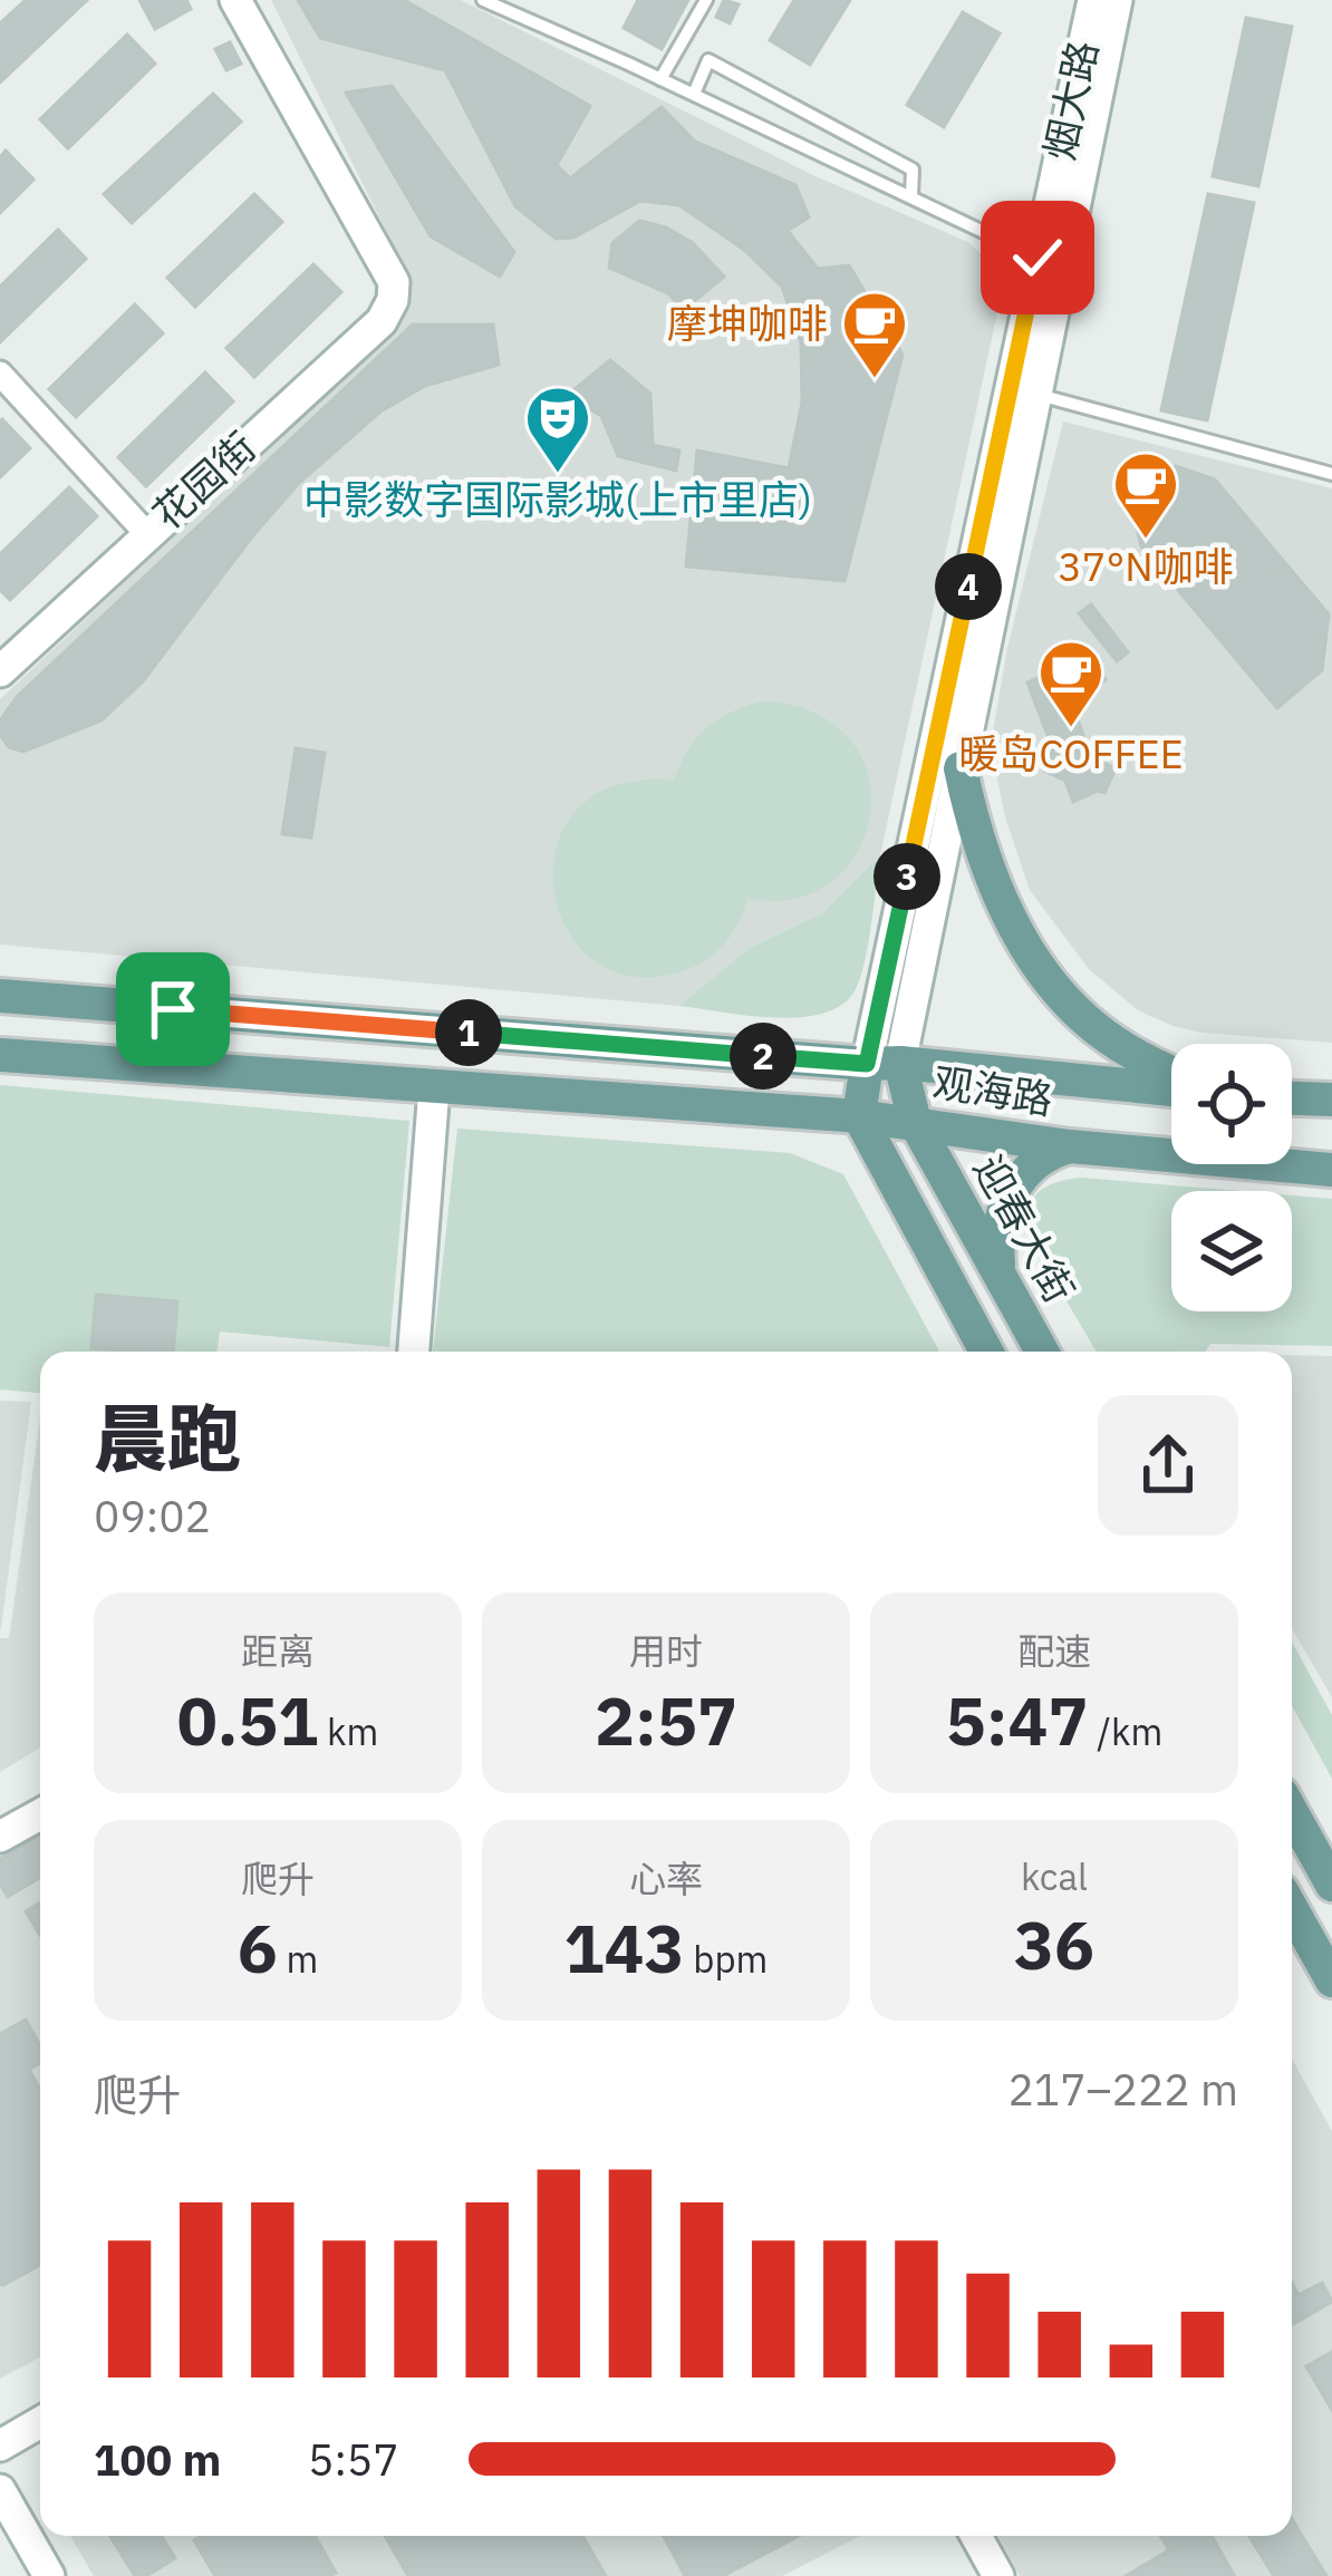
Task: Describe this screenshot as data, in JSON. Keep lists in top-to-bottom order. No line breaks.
{"streets":{"main road":["观海路","迎春大街"],"street":["烟大路","花园街"]},"crossings":[["烟大路","观海路"],["烟大路","迎春大街"],["观海路","迎春大街"]],"places":{"cafe":["摩坤咖啡","37°N咖啡","暖岛COFFEE"],"theatre":["中影数字国际影城(上市里店)"]},"page":{"pins":["4","3","1","2"],"heading":["晨跑","09:02"],"stats":[["距离","0.51 km"],["用时","2:57"],["配速","5:47 /km"],["爬升","6 m"],["心率","143 bpm"],["kcal","36"]],"chart":["爬升","217–222 m"],"list":[{"name":"100 m","note":"5:57"}]}}
